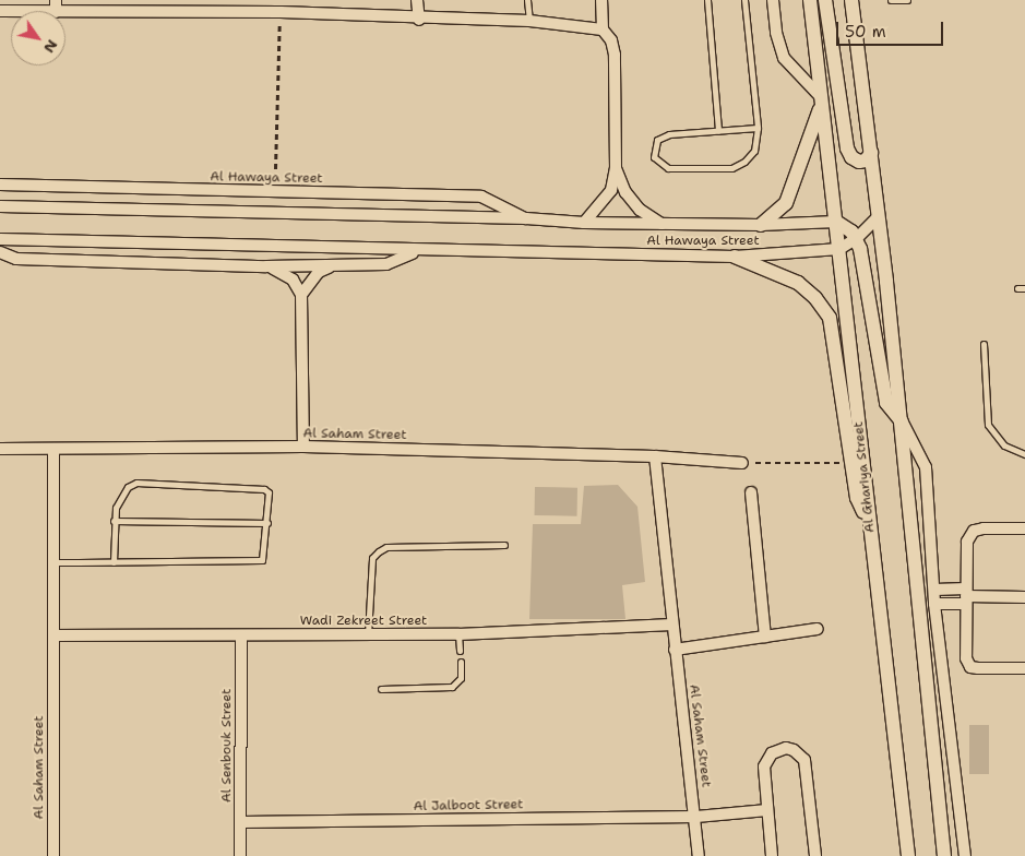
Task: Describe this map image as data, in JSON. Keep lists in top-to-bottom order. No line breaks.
{"streets":{"street":["Al Hawaya Street","Al Saham Street","Al Ghariya Street","Wadi Zekreet Street","Al Senbouk Street","Al Jalboot Street"]},"crossings":[["Al Hawaya Street","Al Ghariya Street"],["Al Saham Street","Wadi Zekreet Street"],["Al Saham Street","Al Jalboot Street"],["Wadi Zekreet Street","Al Senbouk Street"],["Al Senbouk Street","Al Jalboot Street"]],"scale_bar":"50 m","north":"bottom right"}
